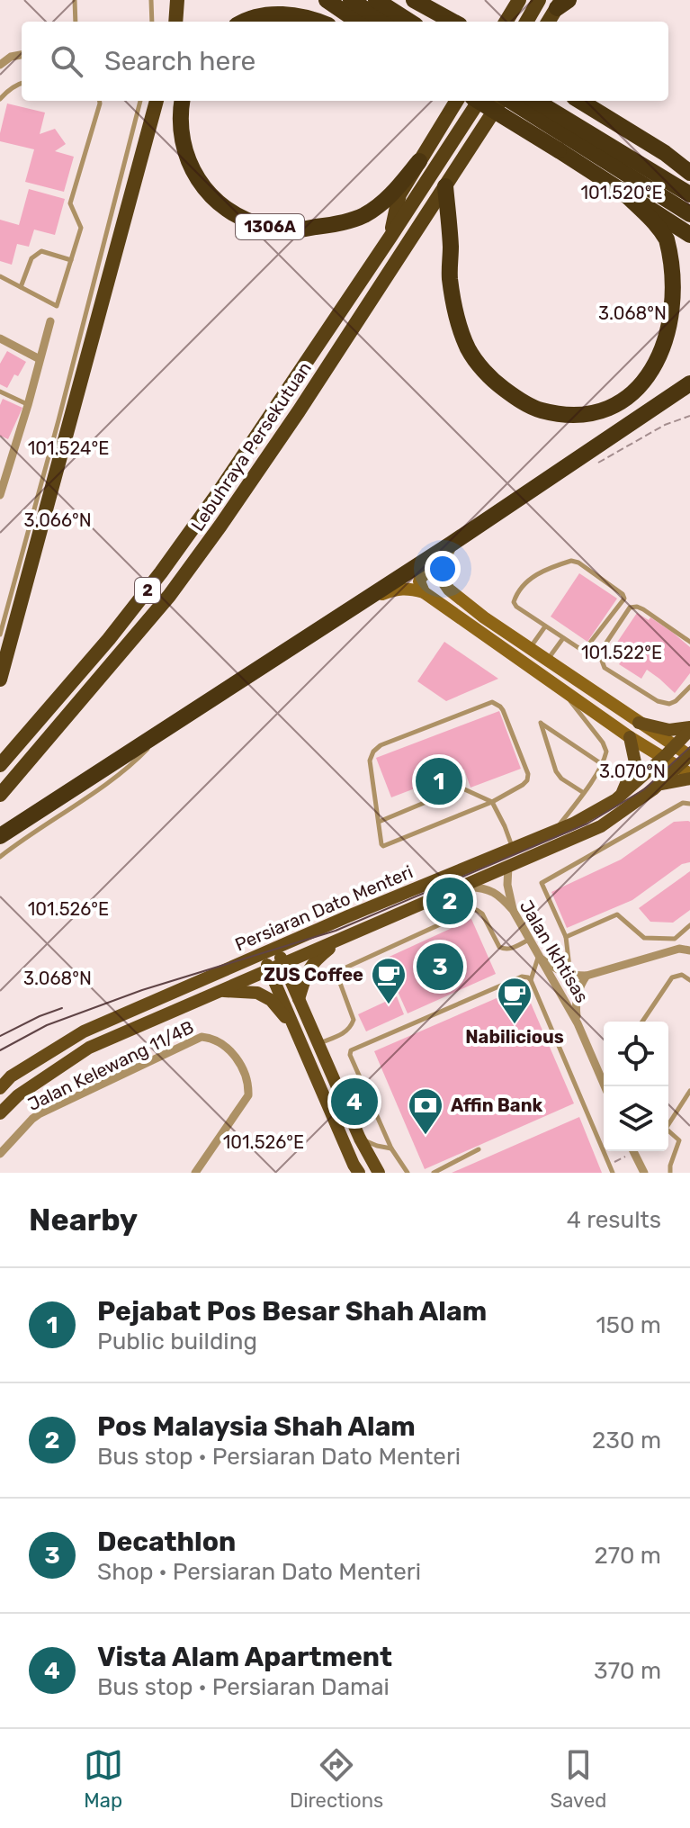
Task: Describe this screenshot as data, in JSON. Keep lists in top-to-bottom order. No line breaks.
{"streets":{"highway":["1306A","Lebuhraya Persekutuan","2"],"main road":["Persiaran Dato Menteri"],"street":["Jalan Ikhtisas","Jalan Kelewang 11/4B"]},"crossings":[["Persiaran Dato Menteri","Jalan Ikhtisas"]],"places":{"cafe":["ZUS Coffee","Nabilicious"],"bank":["Affin Bank"]},"page":{"search":"Search here","pins":["1","2","3","4"],"heading":["Nearby","4 results"],"list":[{"mark":"1","name":"Pejabat Pos Besar Shah Alam","note":"Public building","value":"150 m"},{"mark":"2","name":"Pos Malaysia Shah Alam","note":"Bus stop · Persiaran Dato Menteri","value":"230 m"},{"mark":"3","name":"Decathlon","note":"Shop · Persiaran Dato Menteri","value":"270 m"},{"mark":"4","name":"Vista Alam Apartment","note":"Bus stop · Persiaran Damai","value":"370 m"}],"nav":["Map","Directions","Saved"]},"coordinates":["101.520°E","3.068°N","101.524°E","3.066°N","101.522°E","3.070°N","101.526°E"]}
